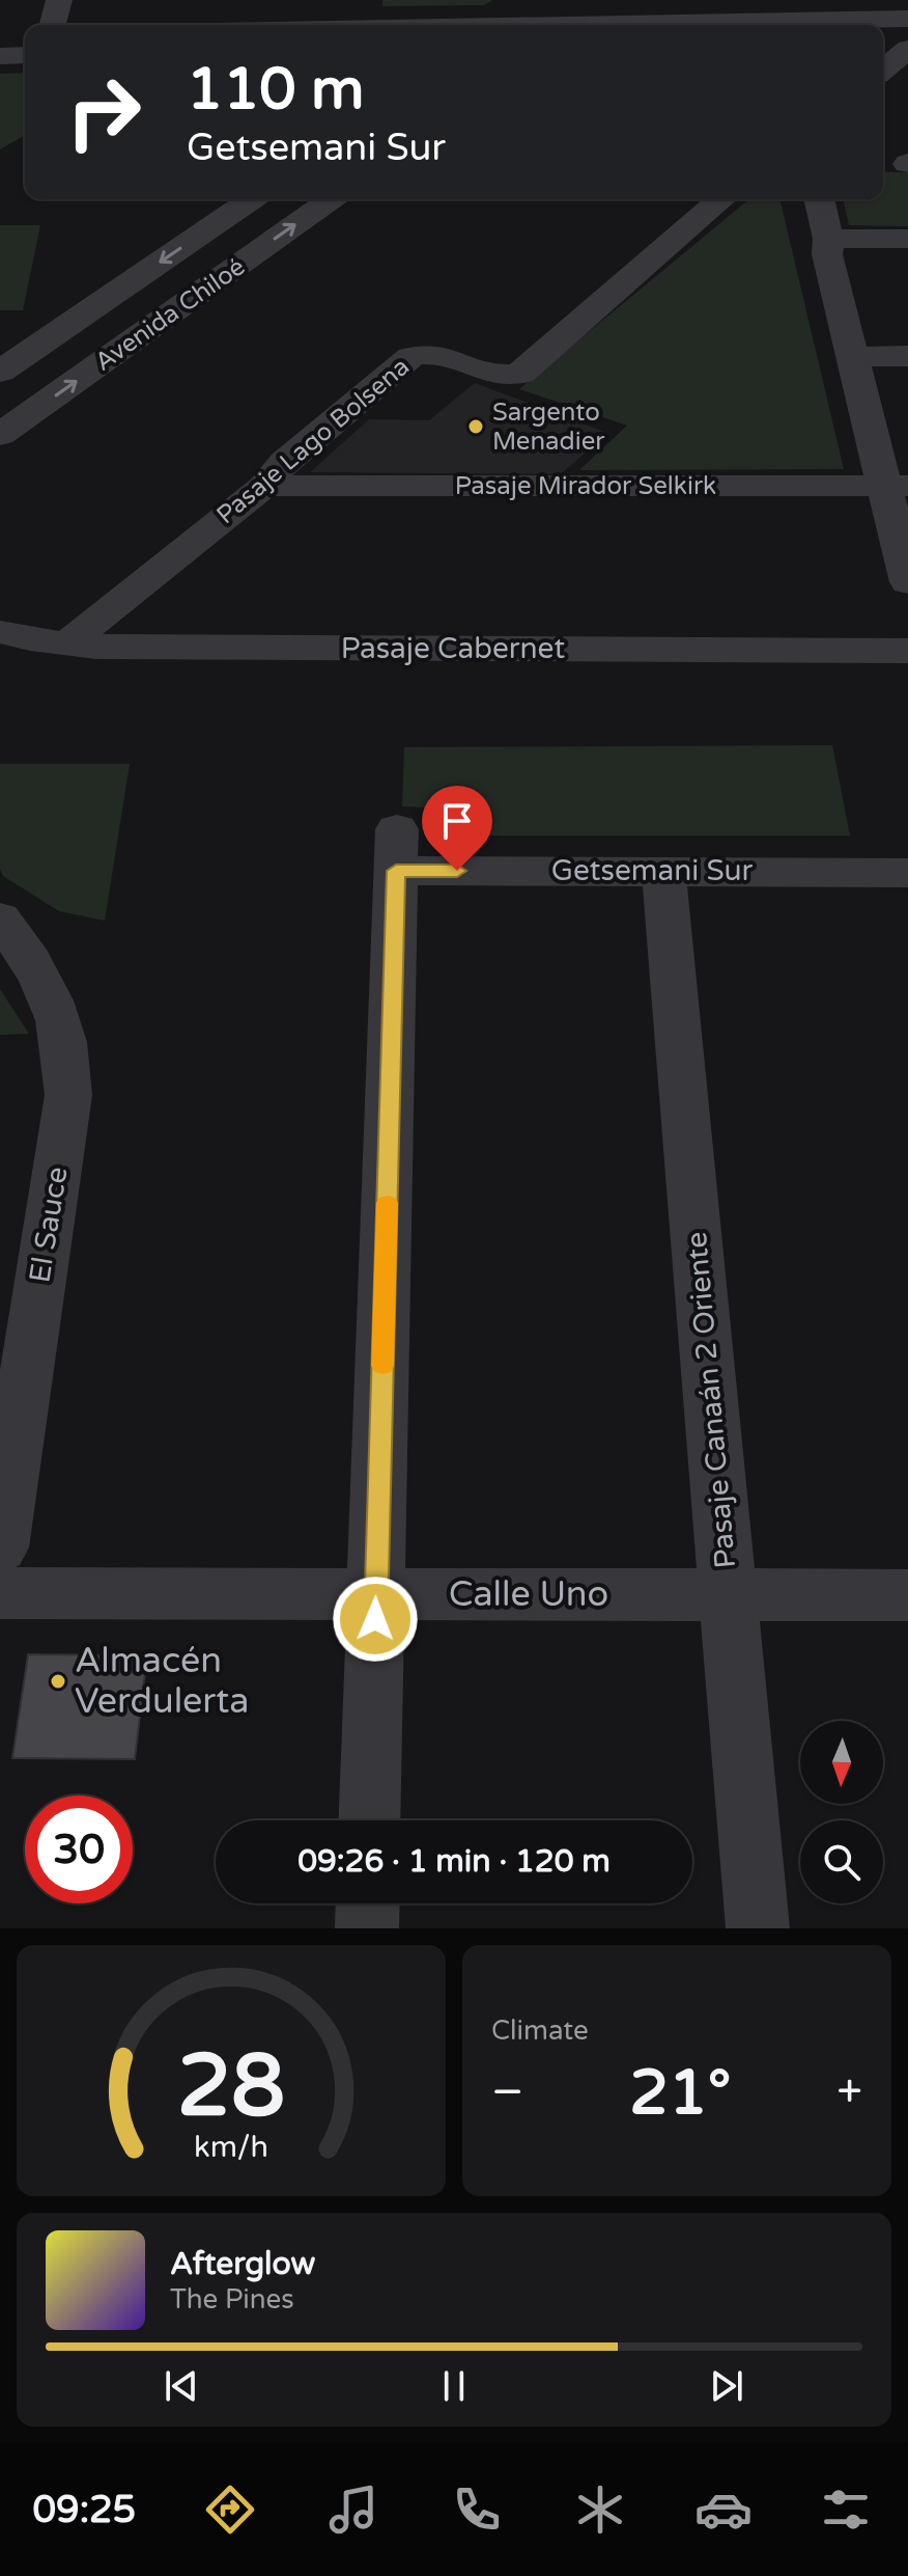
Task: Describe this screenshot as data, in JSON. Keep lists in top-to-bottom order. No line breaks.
{"streets":{"street":["Avenida Chiloé","Pasaje Lago Bolsena","Pasaje Mirador Selkirk","Pasaje Cabernet","Getsemani Sur","El Sauce","Pasaje Canaán 2 Oriente","Calle Uno"]},"crossings":[["Pasaje Lago Bolsena","Pasaje Mirador Selkirk"],["Pasaje Lago Bolsena","Pasaje Cabernet"],["Getsemani Sur","Pasaje Canaán 2 Oriente"],["Getsemani Sur","Calle Uno"],["Pasaje Canaán 2 Oriente","Calle Uno"]],"places":["Sargento Menadier","Almacén Verdulerta"],"north":"bottom","page":{"turn":["110 m","Getsemani Sur"],"limit":"30","trip":"09:26 · 1 min · 120 m","tile":"Climate","heat":["−","21°","+"],"song":["Afterglow","The Pines"],"tabs":"09:25","gauge":["28","km/h"]}}
